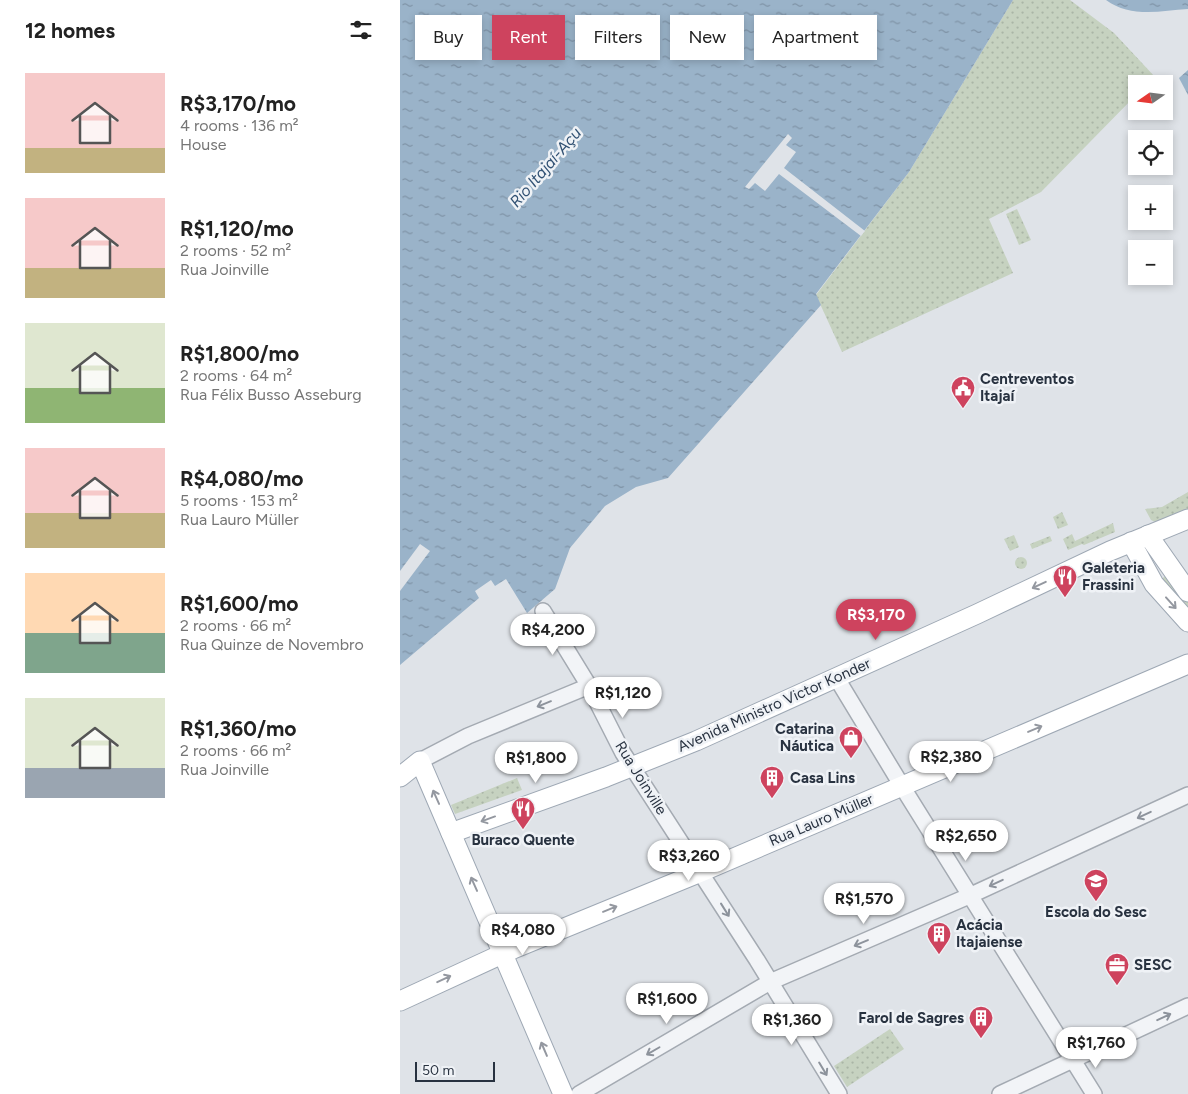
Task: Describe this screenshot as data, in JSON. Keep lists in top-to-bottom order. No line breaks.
{"streets":{"main road":["Avenida Ministro Victor Konder","Rua Lauro Müller"],"street":["Rua Joinville"]},"crossings":[["Avenida Ministro Victor Konder","Rua Joinville"],["Rua Joinville","Rua Lauro Müller"]],"one_way":["Avenida Ministro Victor Konder","Rua Joinville","Rua Lauro Müller"],"water":["Rio Itajaí-Açu"],"places":{"public building":["Centreventos Itajaí"],"restaurant":["Galeteria Frassini","Buraco Quente"],"shop":["Catarina Náutica"],"building":["Casa Lins","Acácia Itajaiense","Farol de Sagres"],"school or university":["Escola do Sesc"],"office":["SESC"]},"scale_bar":"50 m","north":"left","page":{"heading":"12 homes","chip":["Buy","Rent","Filters","New","Apartment"],"list":[{"name":"R$3,170/mo","note":"4 rooms · 136 m² · House"},{"name":"R$1,120/mo","note":"2 rooms · 52 m² · Rua Joinville"},{"name":"R$1,800/mo","note":"2 rooms · 64 m² · Rua Félix Busso Asseburg"},{"name":"R$4,080/mo","note":"5 rooms · 153 m² · Rua Lauro Müller"},{"name":"R$1,600/mo","note":"2 rooms · 66 m² · Rua Quinze de Novembro"},{"name":"R$1,360/mo","note":"2 rooms · 66 m² · Rua Joinville"}],"map_buttons":["+","−"],"price":["R$3,170","R$4,200","R$1,120","R$2,380","R$1,800","R$2,650","R$3,260","R$1,570","R$4,080","R$1,600","R$1,360","R$1,760"],"scale":"50 m"}}
